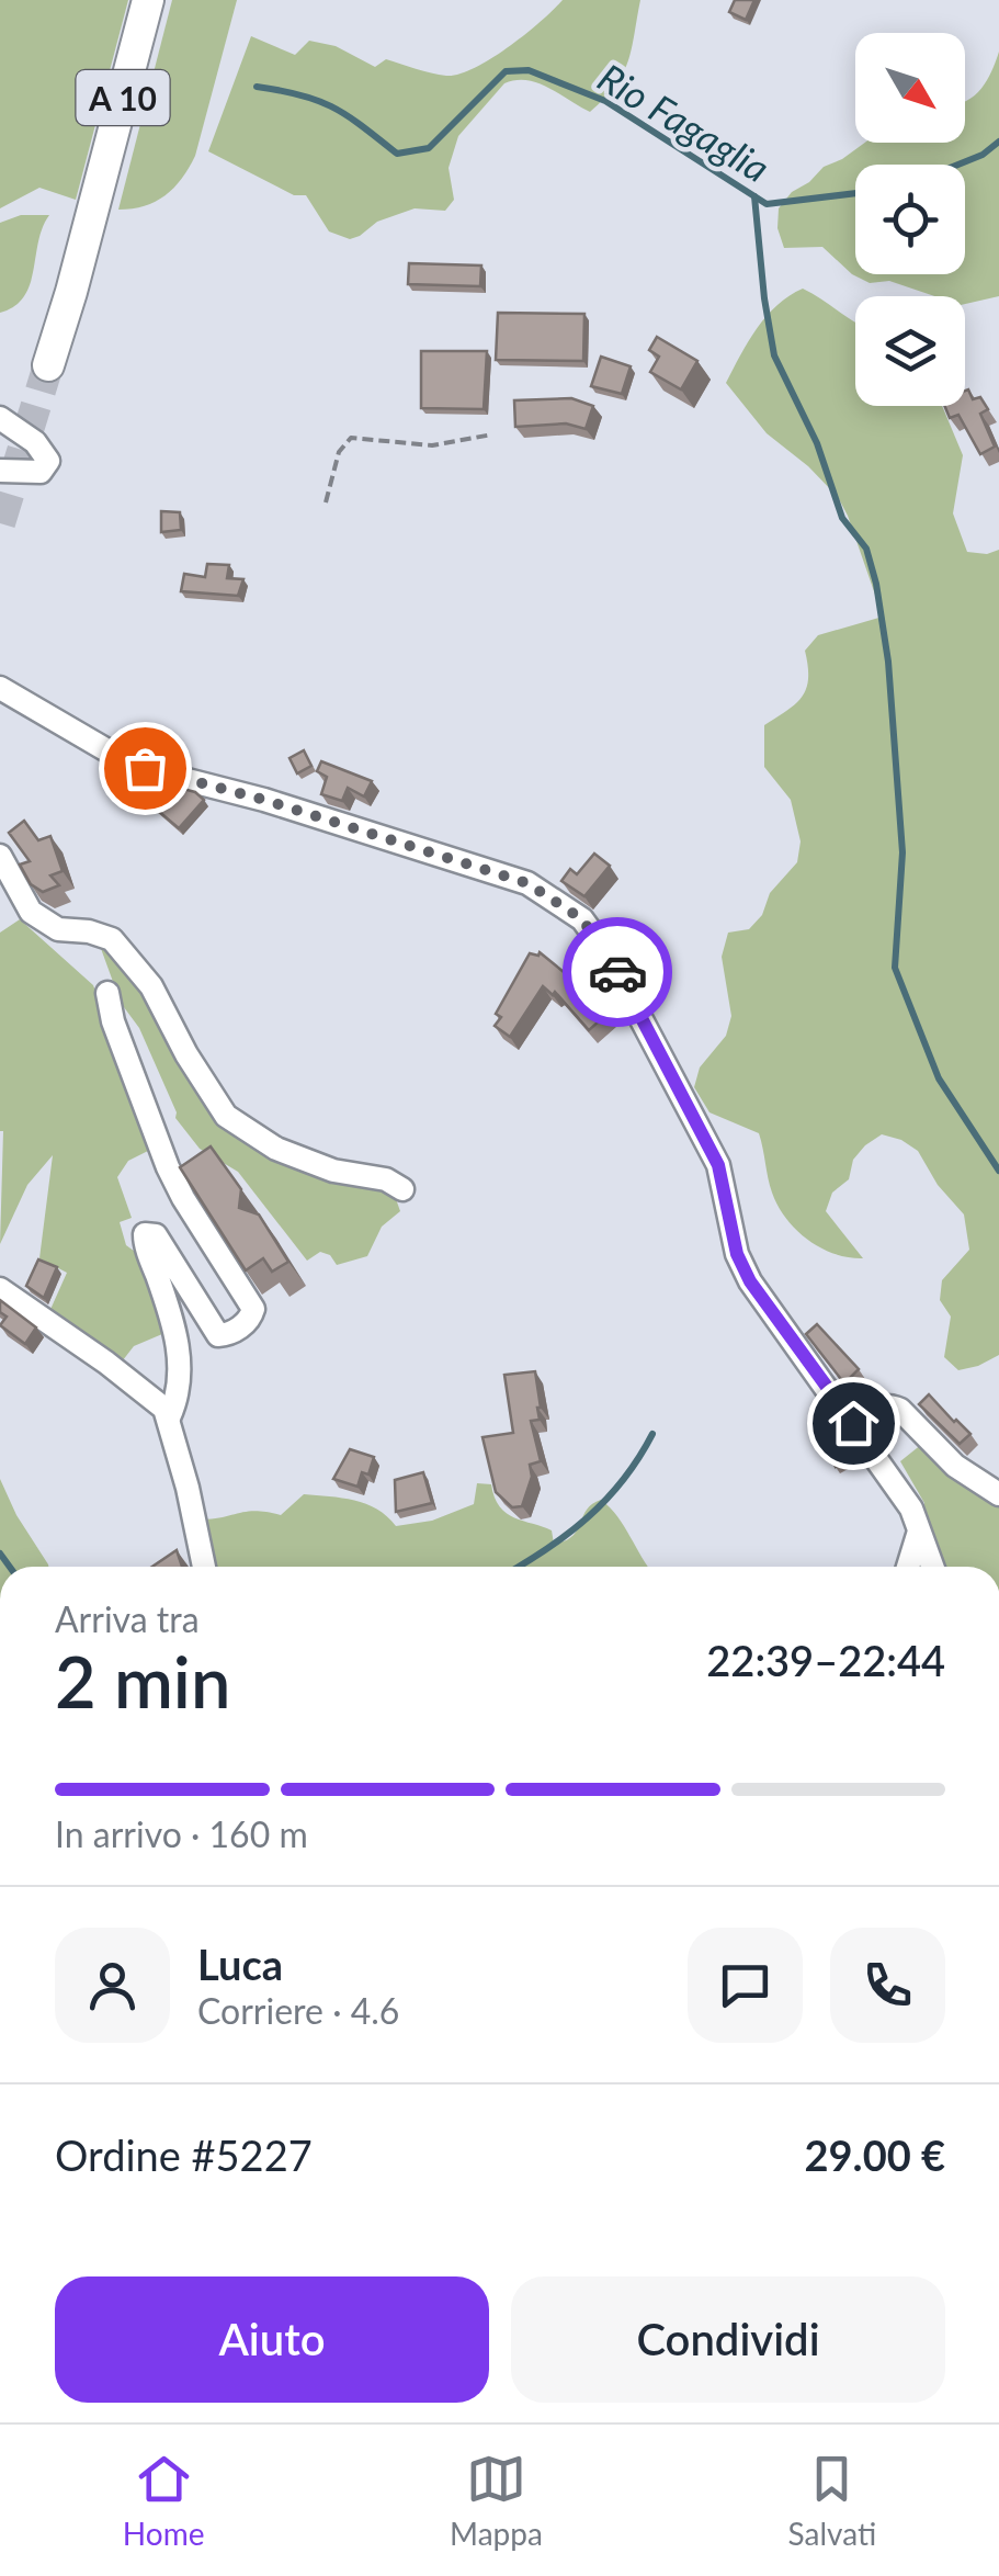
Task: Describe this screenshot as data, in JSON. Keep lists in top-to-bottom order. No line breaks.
{"streets":{"highway":["A 10"]},"water":["Rio Fagaglia"],"north":"bottom right","page":{"heading":["2 min","Arriva tra","22:39–22:44"],"panel":["Luca","Corriere · 4.6","Ordine #5227","29.00 €"],"bar":"In arrivo · 160 m","buttons":["Aiuto","Condividi"],"tabs":["Home","Mappa","Salvati"]}}
